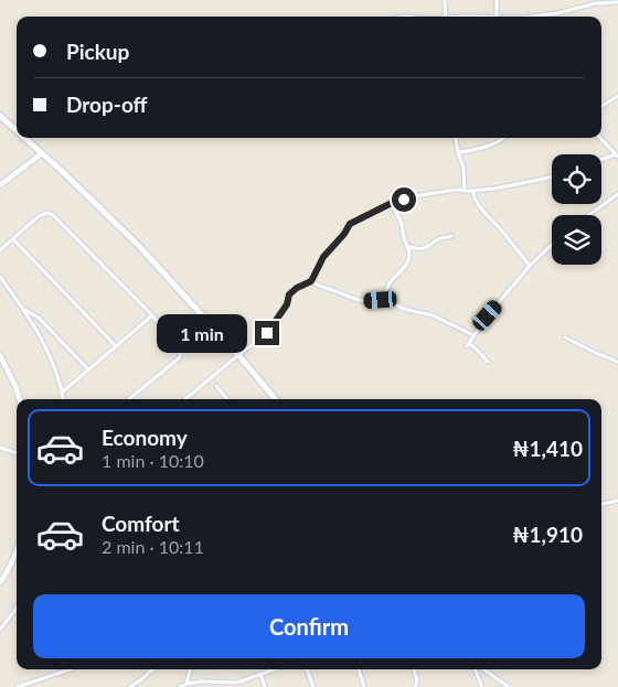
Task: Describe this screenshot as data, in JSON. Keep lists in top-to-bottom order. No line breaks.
{"page":{"banner":["Pickup","Drop-off"],"bubble":"1 min","list":[{"name":"Economy","note":"1 min · 10:10","value":"₦1,410"},{"name":"Comfort","note":"2 min · 10:11","value":"₦1,910"}],"buttons":"Confirm"}}
